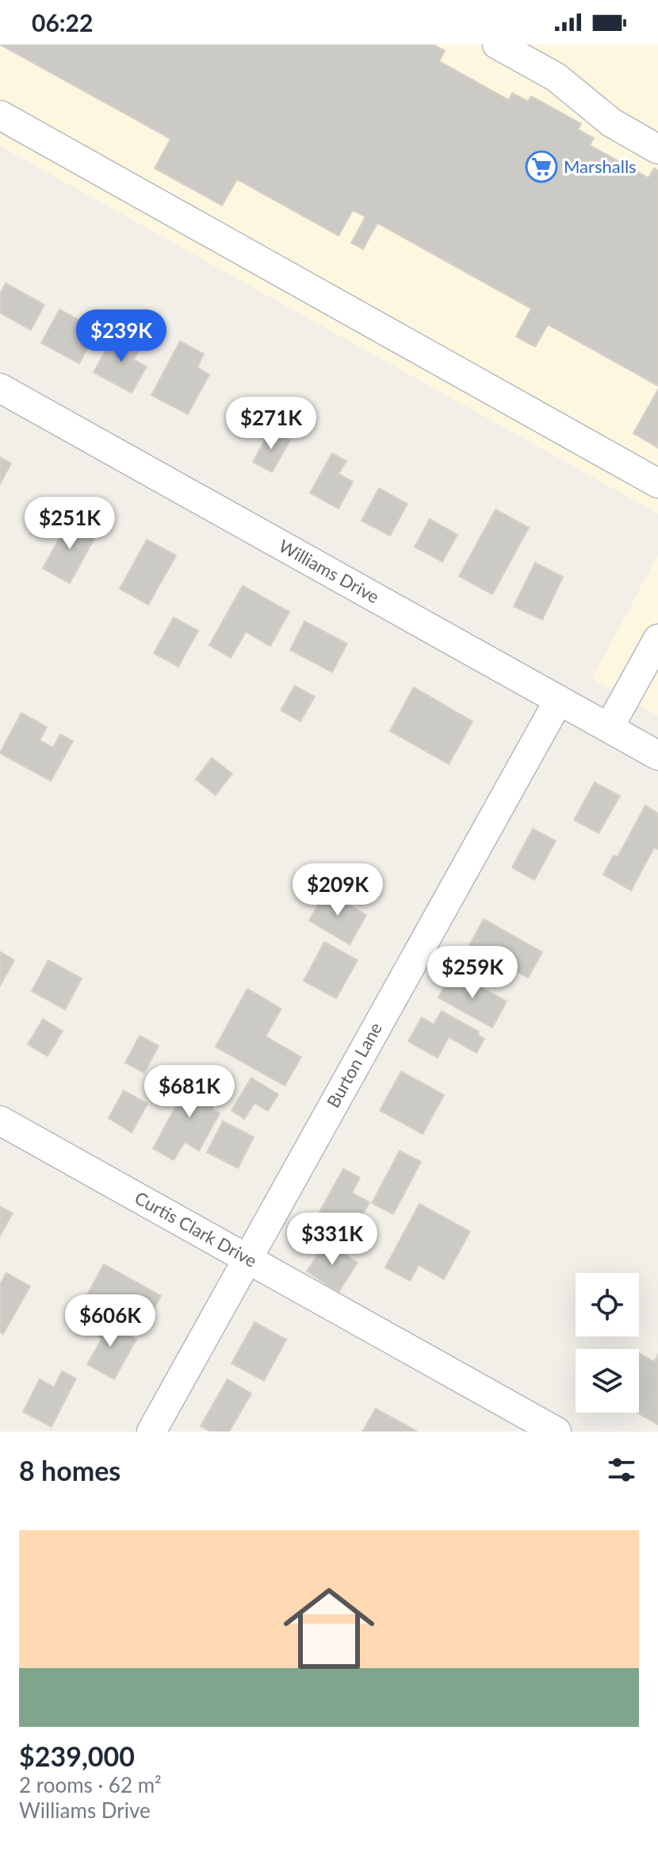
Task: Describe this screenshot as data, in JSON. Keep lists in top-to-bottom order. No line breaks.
{"streets":{"street":["Williams Drive","Burton Lane","Curtis Clark Drive"]},"crossings":[["Williams Drive","Burton Lane"],["Burton Lane","Curtis Clark Drive"]],"places":{"supermarket":["Marshalls"]},"page":{"status":"06:22","price":["$239K","$271K","$251K","$209K","$259K","$681K","$331K","$606K"],"heading":"8 homes","list":[{"name":"$239,000","note":"2 rooms · 62 m² · Williams Drive"}]}}
